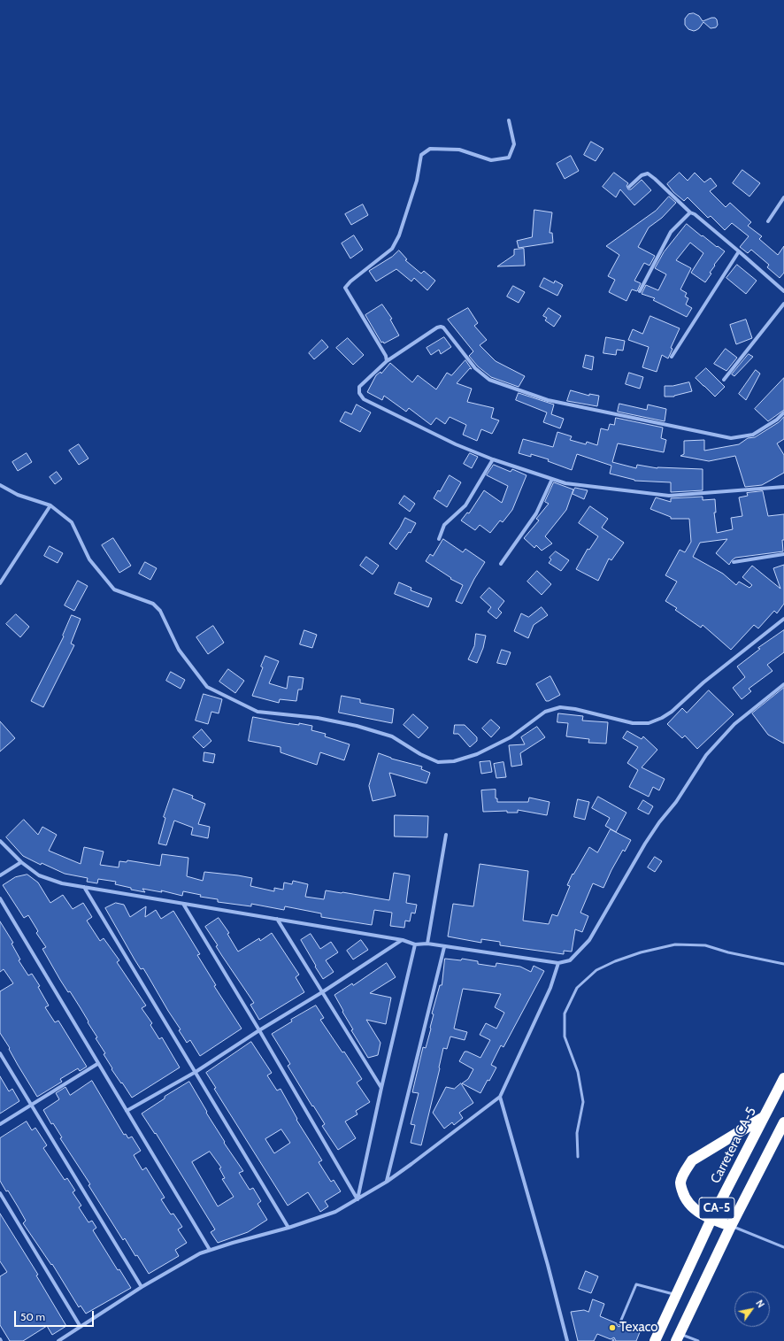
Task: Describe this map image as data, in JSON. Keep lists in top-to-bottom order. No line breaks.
{"streets":{"highway":["Carretera CA-5","CA-5"]},"places":["Texaco"],"scale_bar":"50 m","north":"top right"}
